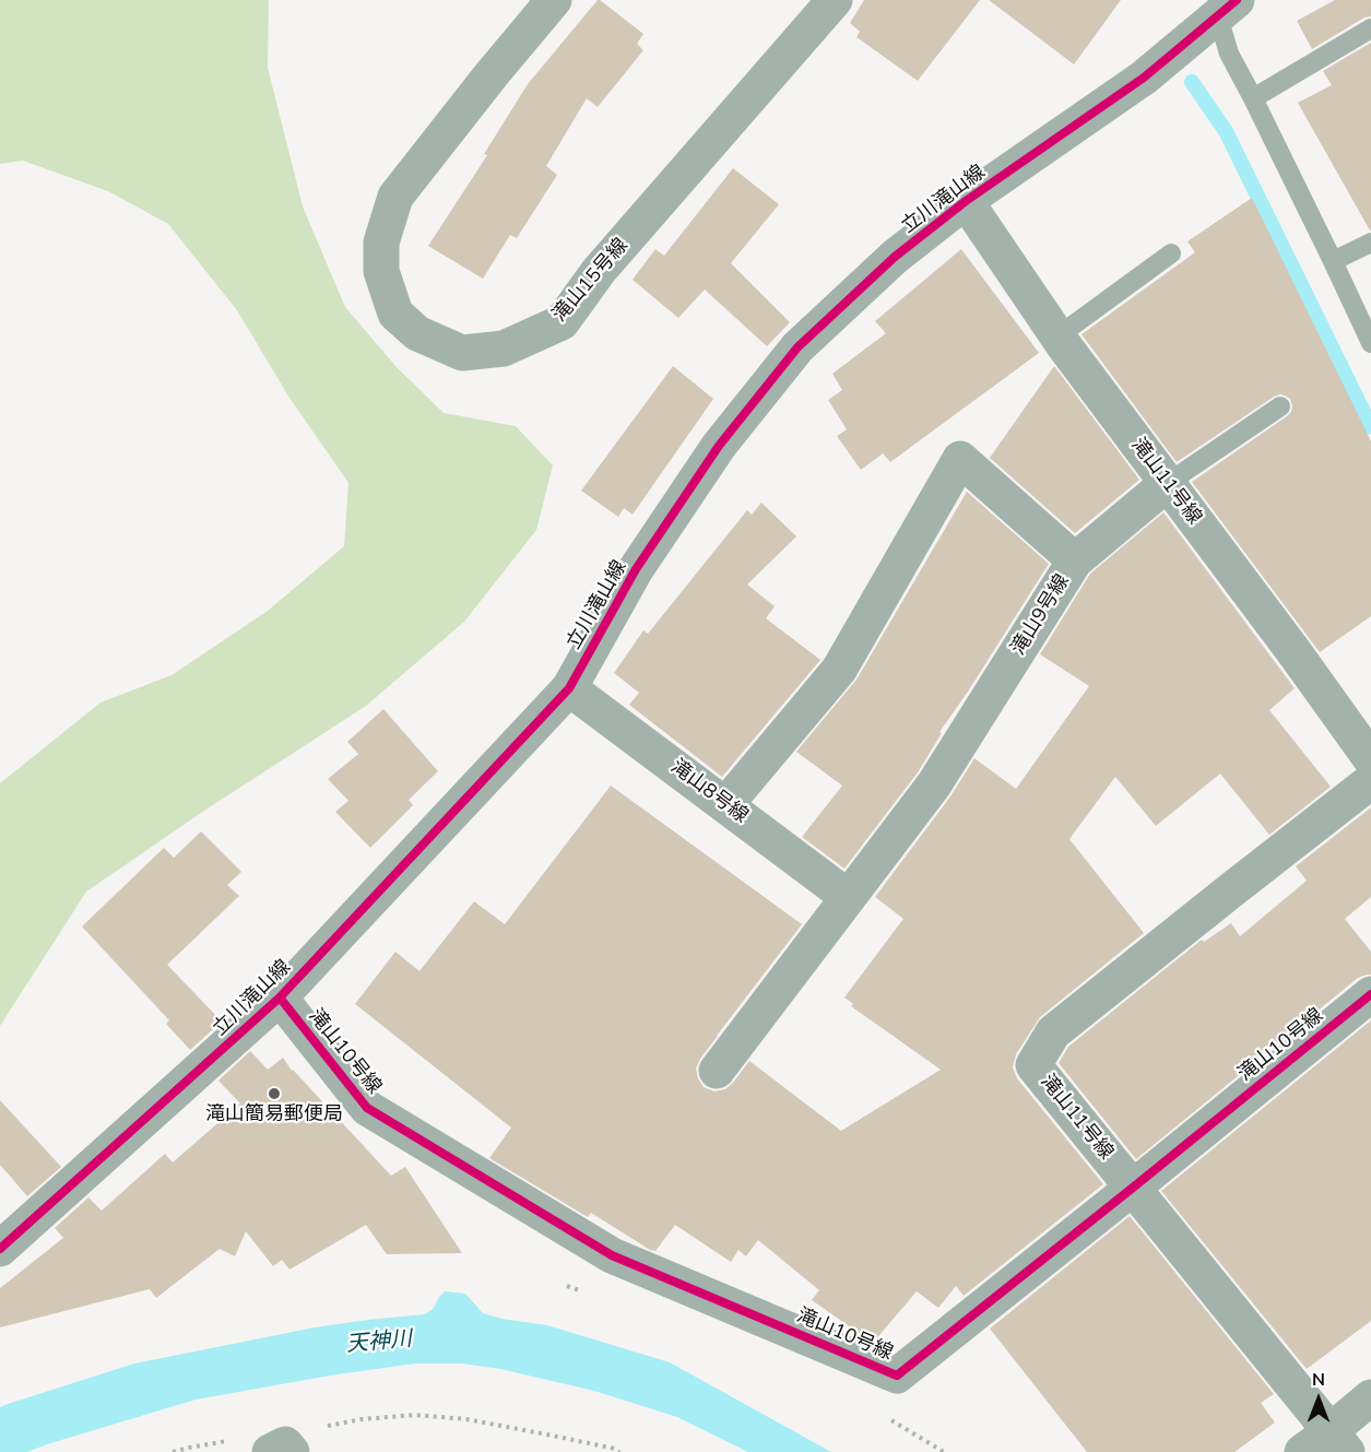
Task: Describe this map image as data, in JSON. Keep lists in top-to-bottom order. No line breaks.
{"streets":{"street":["立川滝山線","滝山15号線","滝山11号線","滝山9号線","滝山8号線","滝山10号線"]},"crossings":[["立川滝山線","滝山11号線"],["立川滝山線","滝山8号線"],["立川滝山線","滝山10号線"],["滝山11号線","滝山10号線"],["滝山9号線","滝山8号線"]],"water":["天神川"],"places":["滝山簡易郵便局"],"north":"top"}
